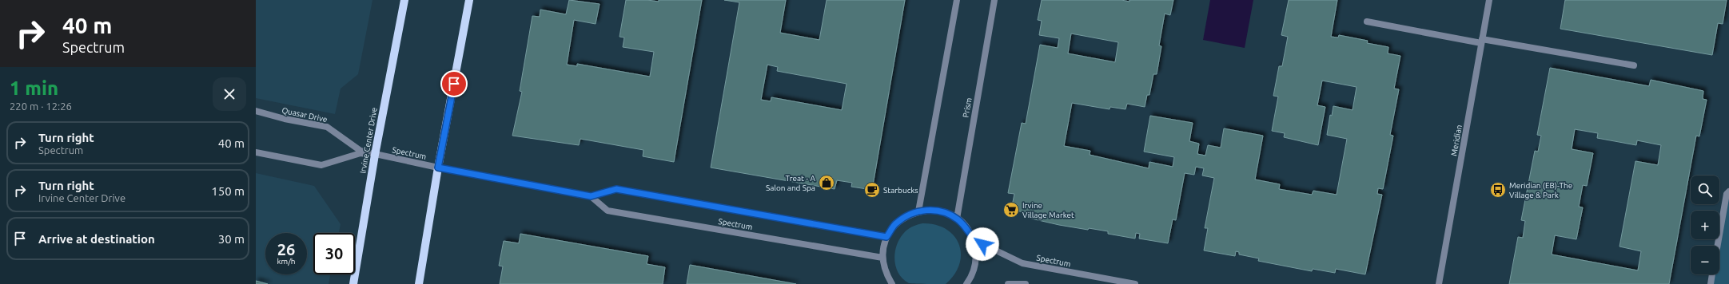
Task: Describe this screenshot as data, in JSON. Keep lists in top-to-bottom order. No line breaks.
{"streets":{"main road":["Irvine Center Drive"],"street":["Prism","Quasar Drive","Meridian","Spectrum"]},"crossings":[["Quasar Drive","Irvine Center Drive"],["Quasar Drive","Spectrum"],["Irvine Center Drive","Spectrum"]],"places":{"shop":["Treat - A Salon and Spa"],"cafe":["Starbucks"],"bus stop":["Meridian (EB)-The Village & Park"],"supermarket":["Irvine Village Market"]},"page":{"turn":["40 m","Spectrum"],"heading":["1 min","220 m · 12:26"],"list":[{"name":"Turn right","note":"Spectrum","value":"40 m"},{"name":"Turn right","note":"Irvine Center Drive","value":"150 m"},{"name":"Arrive at destination","value":"30 m"}],"map_buttons":["+","−"],"speed":"26 km/h","limit":"30"}}
